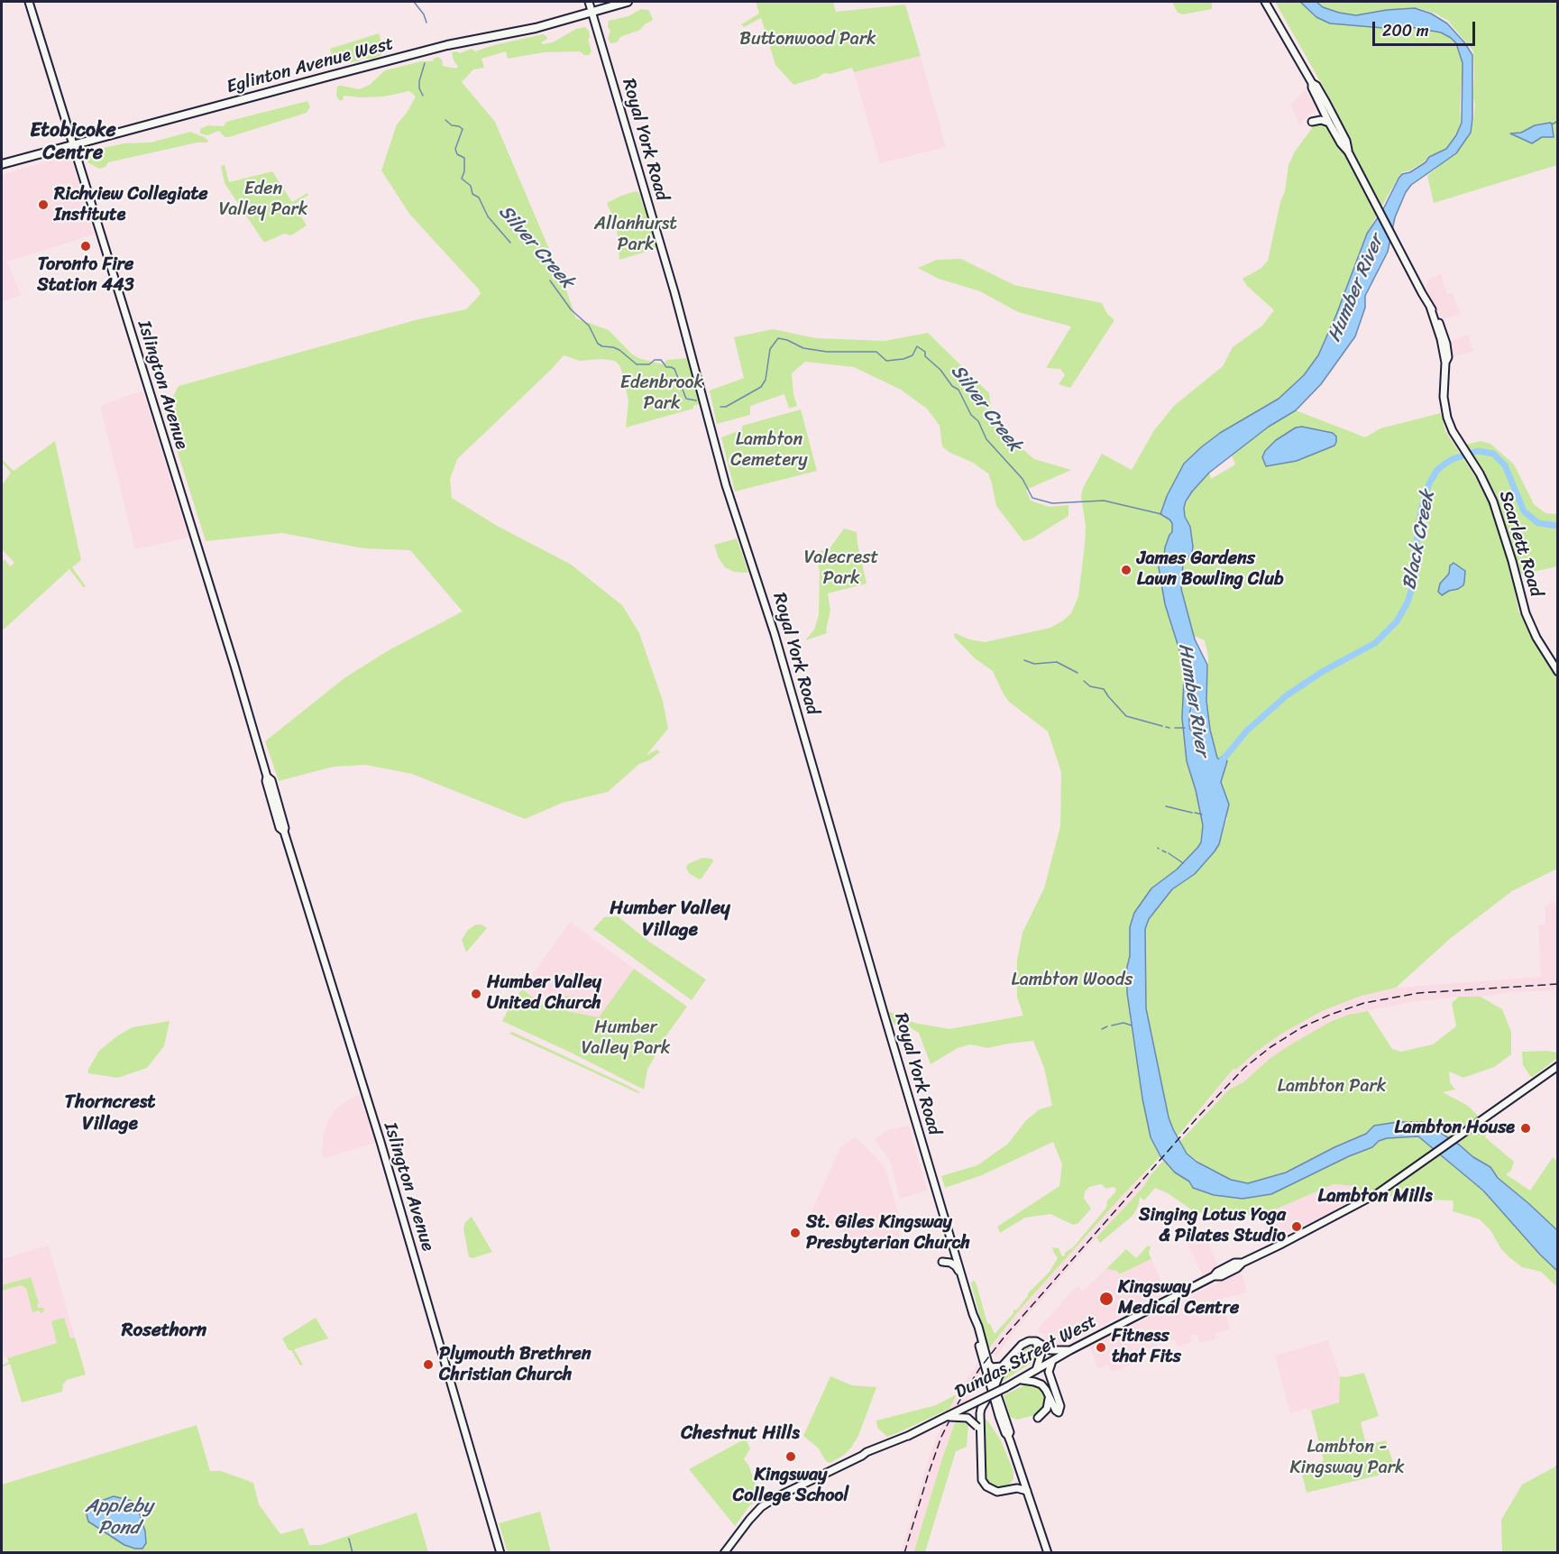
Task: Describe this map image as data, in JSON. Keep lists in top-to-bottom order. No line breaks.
{"streets":{"main road":["Eglinton Avenue West","Royal York Road","Islington Avenue","Scarlett Road","Dundas Street West"]},"crossings":[["Eglinton Avenue West","Royal York Road"],["Eglinton Avenue West","Islington Avenue"]],"districts":["Etobicoke Centre","Humber Valley Village","Thorncrest Village","Lambton Mills","Rosethorn","Chestnut Hills"],"water":["Silver Creek","Humber River","Black Creek","Appleby Pond"],"parks":["Buttonwood Park","Eden Valley Park","Allanhurst Park","Edenbrook Park","Lambton Cemetery","Valecrest Park","Lambton Woods","Humber Valley Park","Lambton Park","Lambton - Kingsway Park"],"places":["Richview Collegiate Institute","Toronto Fire Station 443","James Gardens Lawn Bowling Club","Humber Valley United Church","Lambton House","Singing Lotus Yoga & Pilates Studio","St. Giles Kingsway Presbyterian Church","Kingsway Medical Centre","Fitness that Fits","Plymouth Brethren Christian Church","Kingsway College School"],"scale_bar":"200 m"}
